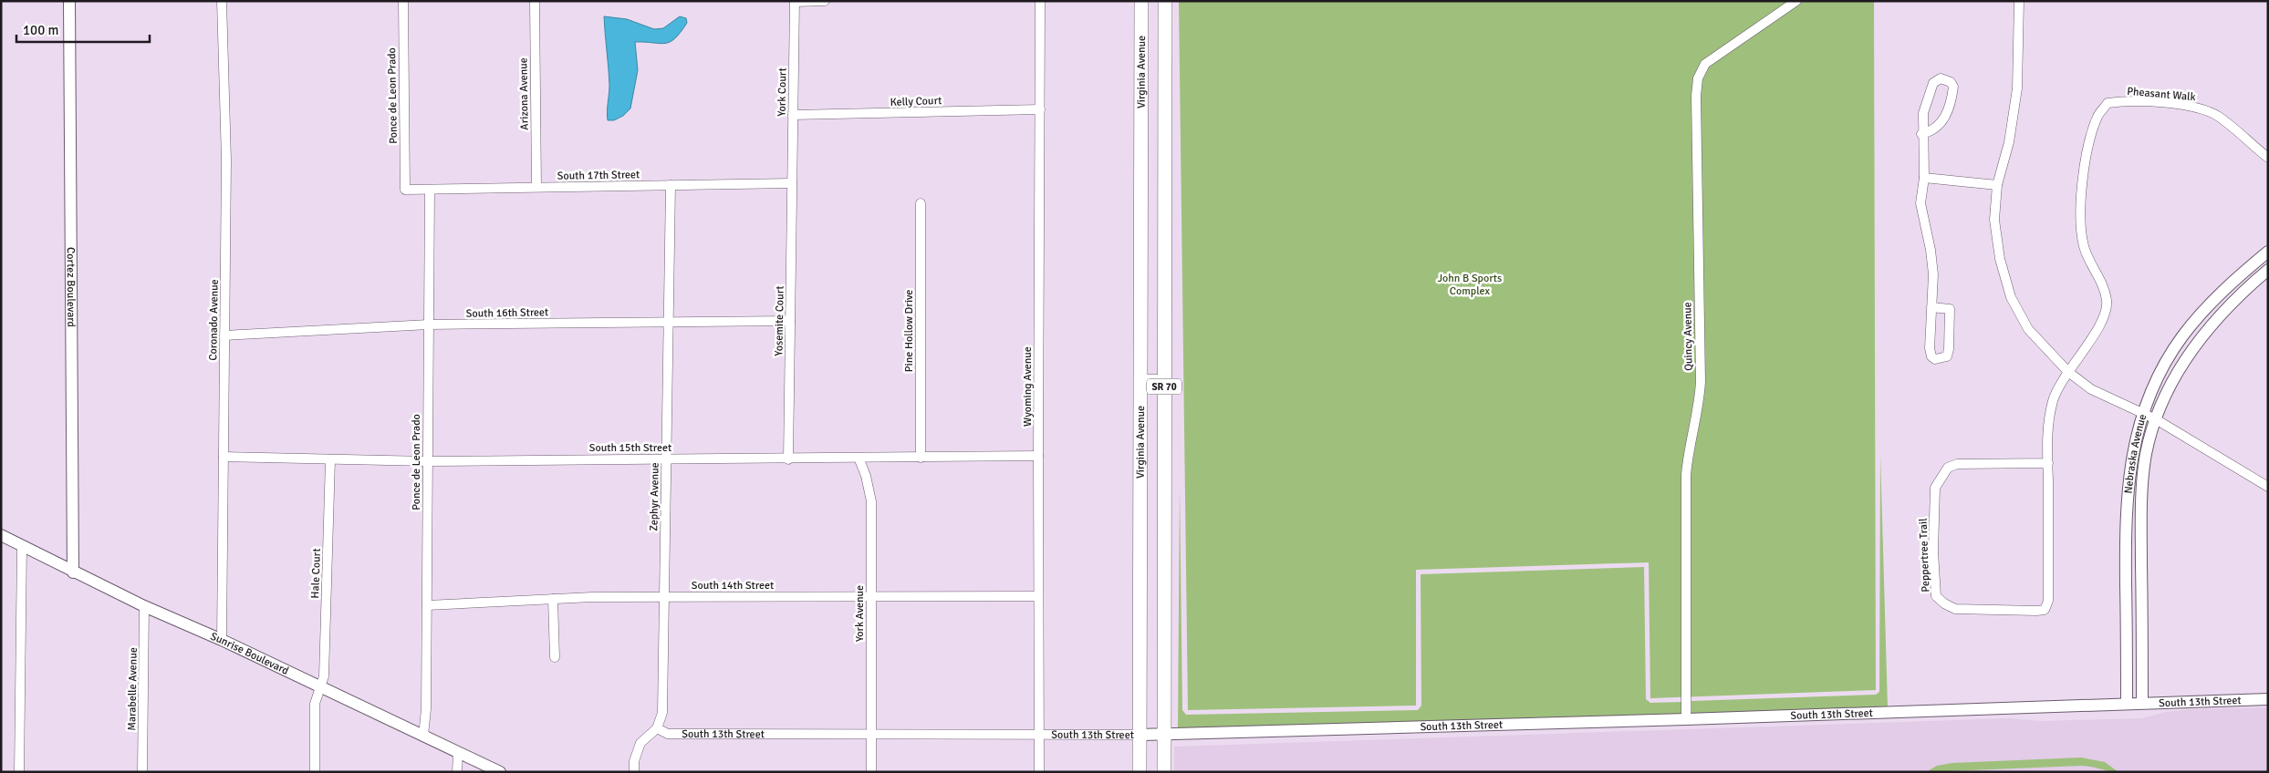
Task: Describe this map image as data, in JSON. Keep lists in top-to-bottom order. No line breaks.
{"streets":{"main road":["Virginia Avenue","SR 70"],"street":["York Court","Arizona Avenue","Pheasant Walk","Ponce de Leon Prado","Kelly Court","South 17th Street","Cortez Boulevard","South 16th Street","Coronado Avenue","Yosemite Court","Pine Hollow Drive","Quincy Avenue","Wyoming Avenue","South 15th Street","Nebraska Avenue","Zephyr Avenue","Peppertree Trail","Hale Court","South 14th Street","York Avenue","Sunrise Boulevard","Marabelle Avenue","South 13th Street"]},"crossings":[["Virginia Avenue","South 13th Street"],["York Court","Kelly Court"],["York Court","South 17th Street"],["York Court","Yosemite Court"],["Arizona Avenue","South 17th Street"],["Pheasant Walk","Peppertree Trail"],["Ponce de Leon Prado","South 17th Street"],["Ponce de Leon Prado","South 16th Street"],["Ponce de Leon Prado","South 15th Street"],["Ponce de Leon Prado","South 14th Street"],["Ponce de Leon Prado","Sunrise Boulevard"],["Kelly Court","Wyoming Avenue"],["South 17th Street","Yosemite Court"],["South 17th Street","Zephyr Avenue"],["Cortez Boulevard","Sunrise Boulevard"],["South 16th Street","Coronado Avenue"],["South 16th Street","Yosemite Court"],["South 16th Street","Zephyr Avenue"],["Coronado Avenue","South 15th Street"],["Coronado Avenue","Sunrise Boulevard"],["Yosemite Court","South 15th Street"],["Pine Hollow Drive","South 15th Street"],["Quincy Avenue","South 13th Street"],["Wyoming Avenue","South 15th Street"],["Wyoming Avenue","South 14th Street"],["Wyoming Avenue","South 13th Street"],["South 15th Street","Zephyr Avenue"],["South 15th Street","Hale Court"],["South 15th Street","York Avenue"],["Nebraska Avenue","South 13th Street"],["Zephyr Avenue","South 14th Street"],["Zephyr Avenue","South 13th Street"],["Hale Court","Sunrise Boulevard"],["South 14th Street","York Avenue"],["York Avenue","South 13th Street"],["Sunrise Boulevard","Marabelle Avenue"]],"parks":["John B Sports Complex"],"scale_bar":"100 m"}
